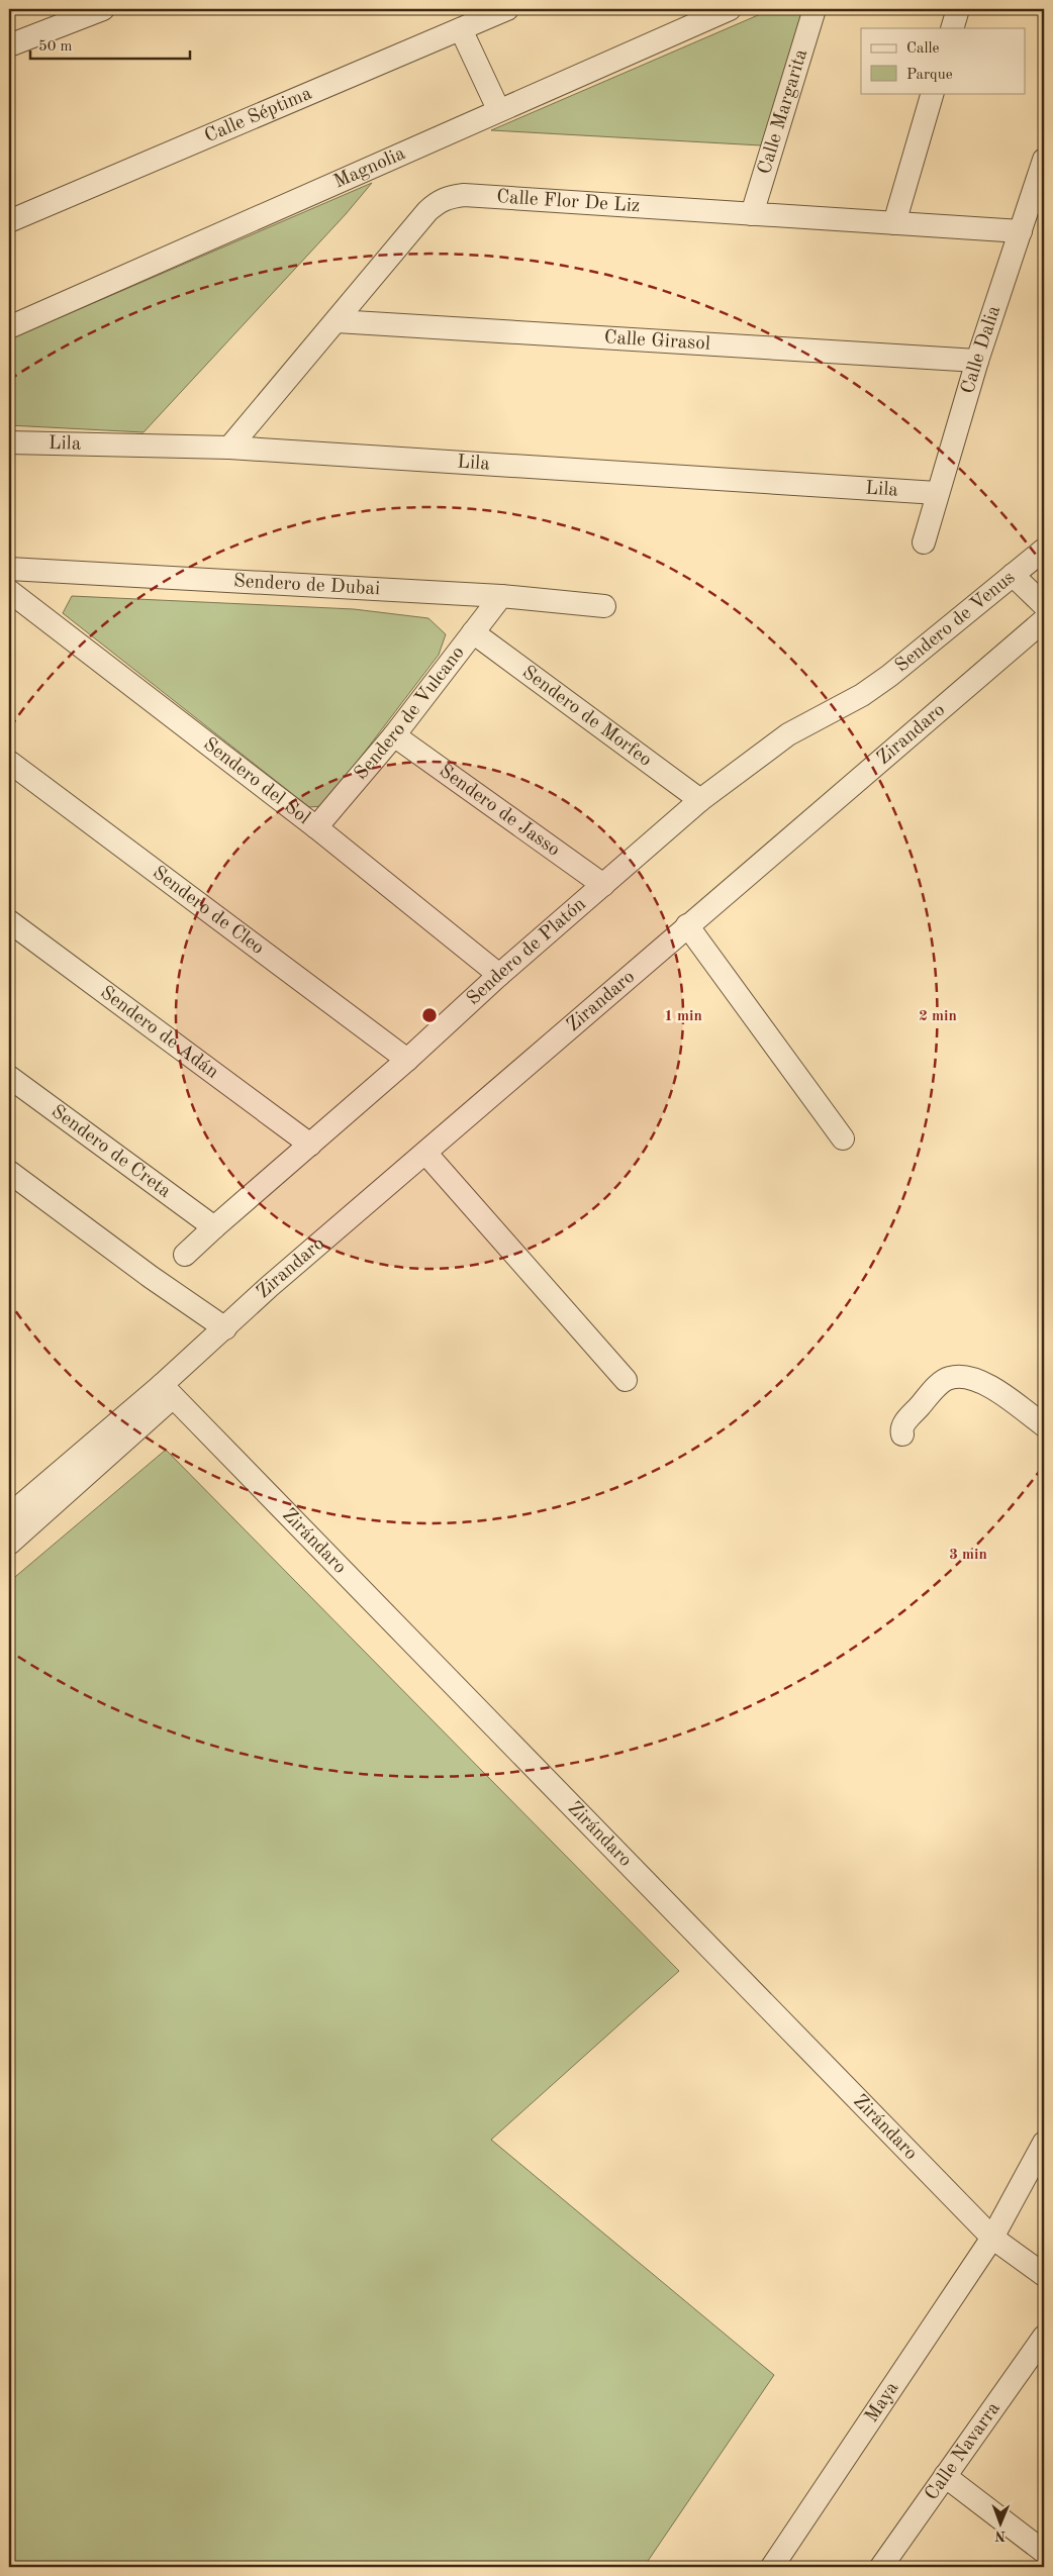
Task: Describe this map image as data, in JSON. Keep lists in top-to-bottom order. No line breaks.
{"streets":{"street":["Calle Margarita","Calle Séptima","Magnolia","Calle Flor De Liz","Calle Girasol","Calle Dalia","Lila","Sendero de Dubai","Sendero de Venus","Sendero de Vulcano","Sendero de Morfeo","Zirandaro","Sendero del Sol","Sendero de Jasso","Sendero de Cleo","Sendero de Platón","Sendero de Adán","Sendero de Creta","Zirándaro","Maya","Calle Navarra"]},"crossings":[["Calle Margarita","Calle Flor De Liz"],["Calle Flor De Liz","Calle Girasol"],["Calle Flor De Liz","Calle Dalia"],["Calle Flor De Liz","Lila"],["Calle Girasol","Calle Dalia"],["Calle Dalia","Lila"],["Sendero de Dubai","Sendero de Vulcano"],["Sendero de Venus","Sendero de Platón"],["Sendero de Vulcano","Sendero de Morfeo"],["Sendero de Vulcano","Sendero del Sol"],["Sendero de Vulcano","Sendero de Jasso"],["Sendero de Morfeo","Sendero de Platón"],["Zirandaro","Zirándaro"],["Sendero del Sol","Sendero de Platón"],["Sendero de Jasso","Sendero de Platón"],["Sendero de Cleo","Sendero de Platón"],["Sendero de Platón","Sendero de Adán"],["Sendero de Platón","Sendero de Creta"],["Zirándaro","Maya"]],"legend":["Calle","Parque"],"scale_bar":"50 m","north":"bottom","rings":["1 min","2 min","3 min"]}
